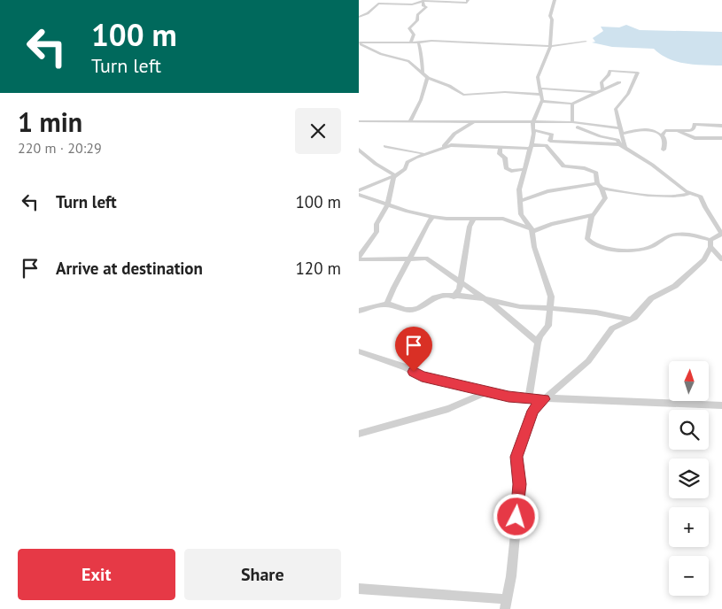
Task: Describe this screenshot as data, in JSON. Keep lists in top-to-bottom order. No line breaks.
{"north":"top","page":{"turn":["100 m","Turn left"],"heading":["1 min","220 m · 20:29"],"list":[{"name":"Turn left","value":"100 m"},{"name":"Arrive at destination","value":"120 m"}],"map_buttons":["+","−"],"buttons":["Exit","Share"]}}
